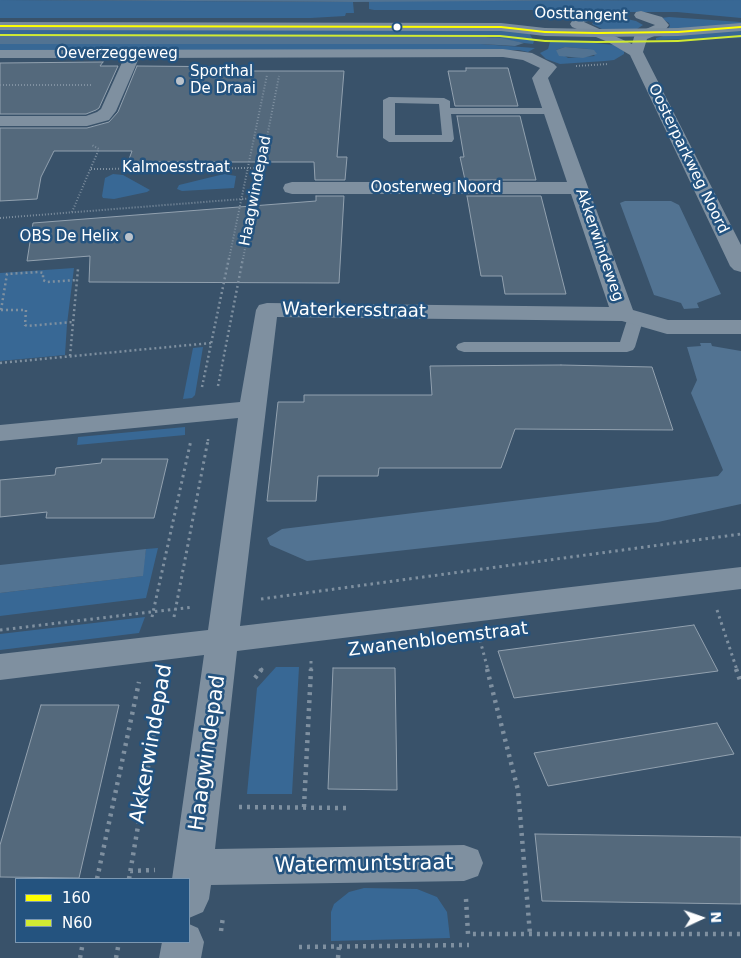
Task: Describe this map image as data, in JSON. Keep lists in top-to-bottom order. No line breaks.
{"streets":{"main road":["Oosttangent"],"street":["Oeverzeggeweg","Oosterparkweg Noord","Oosterweg Noord","Haagwindepad","Akkerwindeweg","Waterkersstraat","Zwanenbloemstraat","Watermuntstraat"],"path":["Kalmoesstraat","Akkerwindepad"]},"crossings":[["Oeverzeggeweg","Akkerwindeweg"],["Kalmoesstraat","Haagwindepad"],["Oosterweg Noord","Akkerwindeweg"],["Haagwindepad","Waterkersstraat"],["Haagwindepad","Zwanenbloemstraat"],["Haagwindepad","Akkerwindepad"],["Haagwindepad","Watermuntstraat"],["Akkerwindeweg","Waterkersstraat"],["Waterkersstraat","Zwanenbloemstraat"],["Zwanenbloemstraat","Akkerwindepad"]],"places":["Sporthal De Draai","OBS De Helix"],"lines":["transit line 160","transit line N60"],"legend":["160","N60"],"north":"right"}
